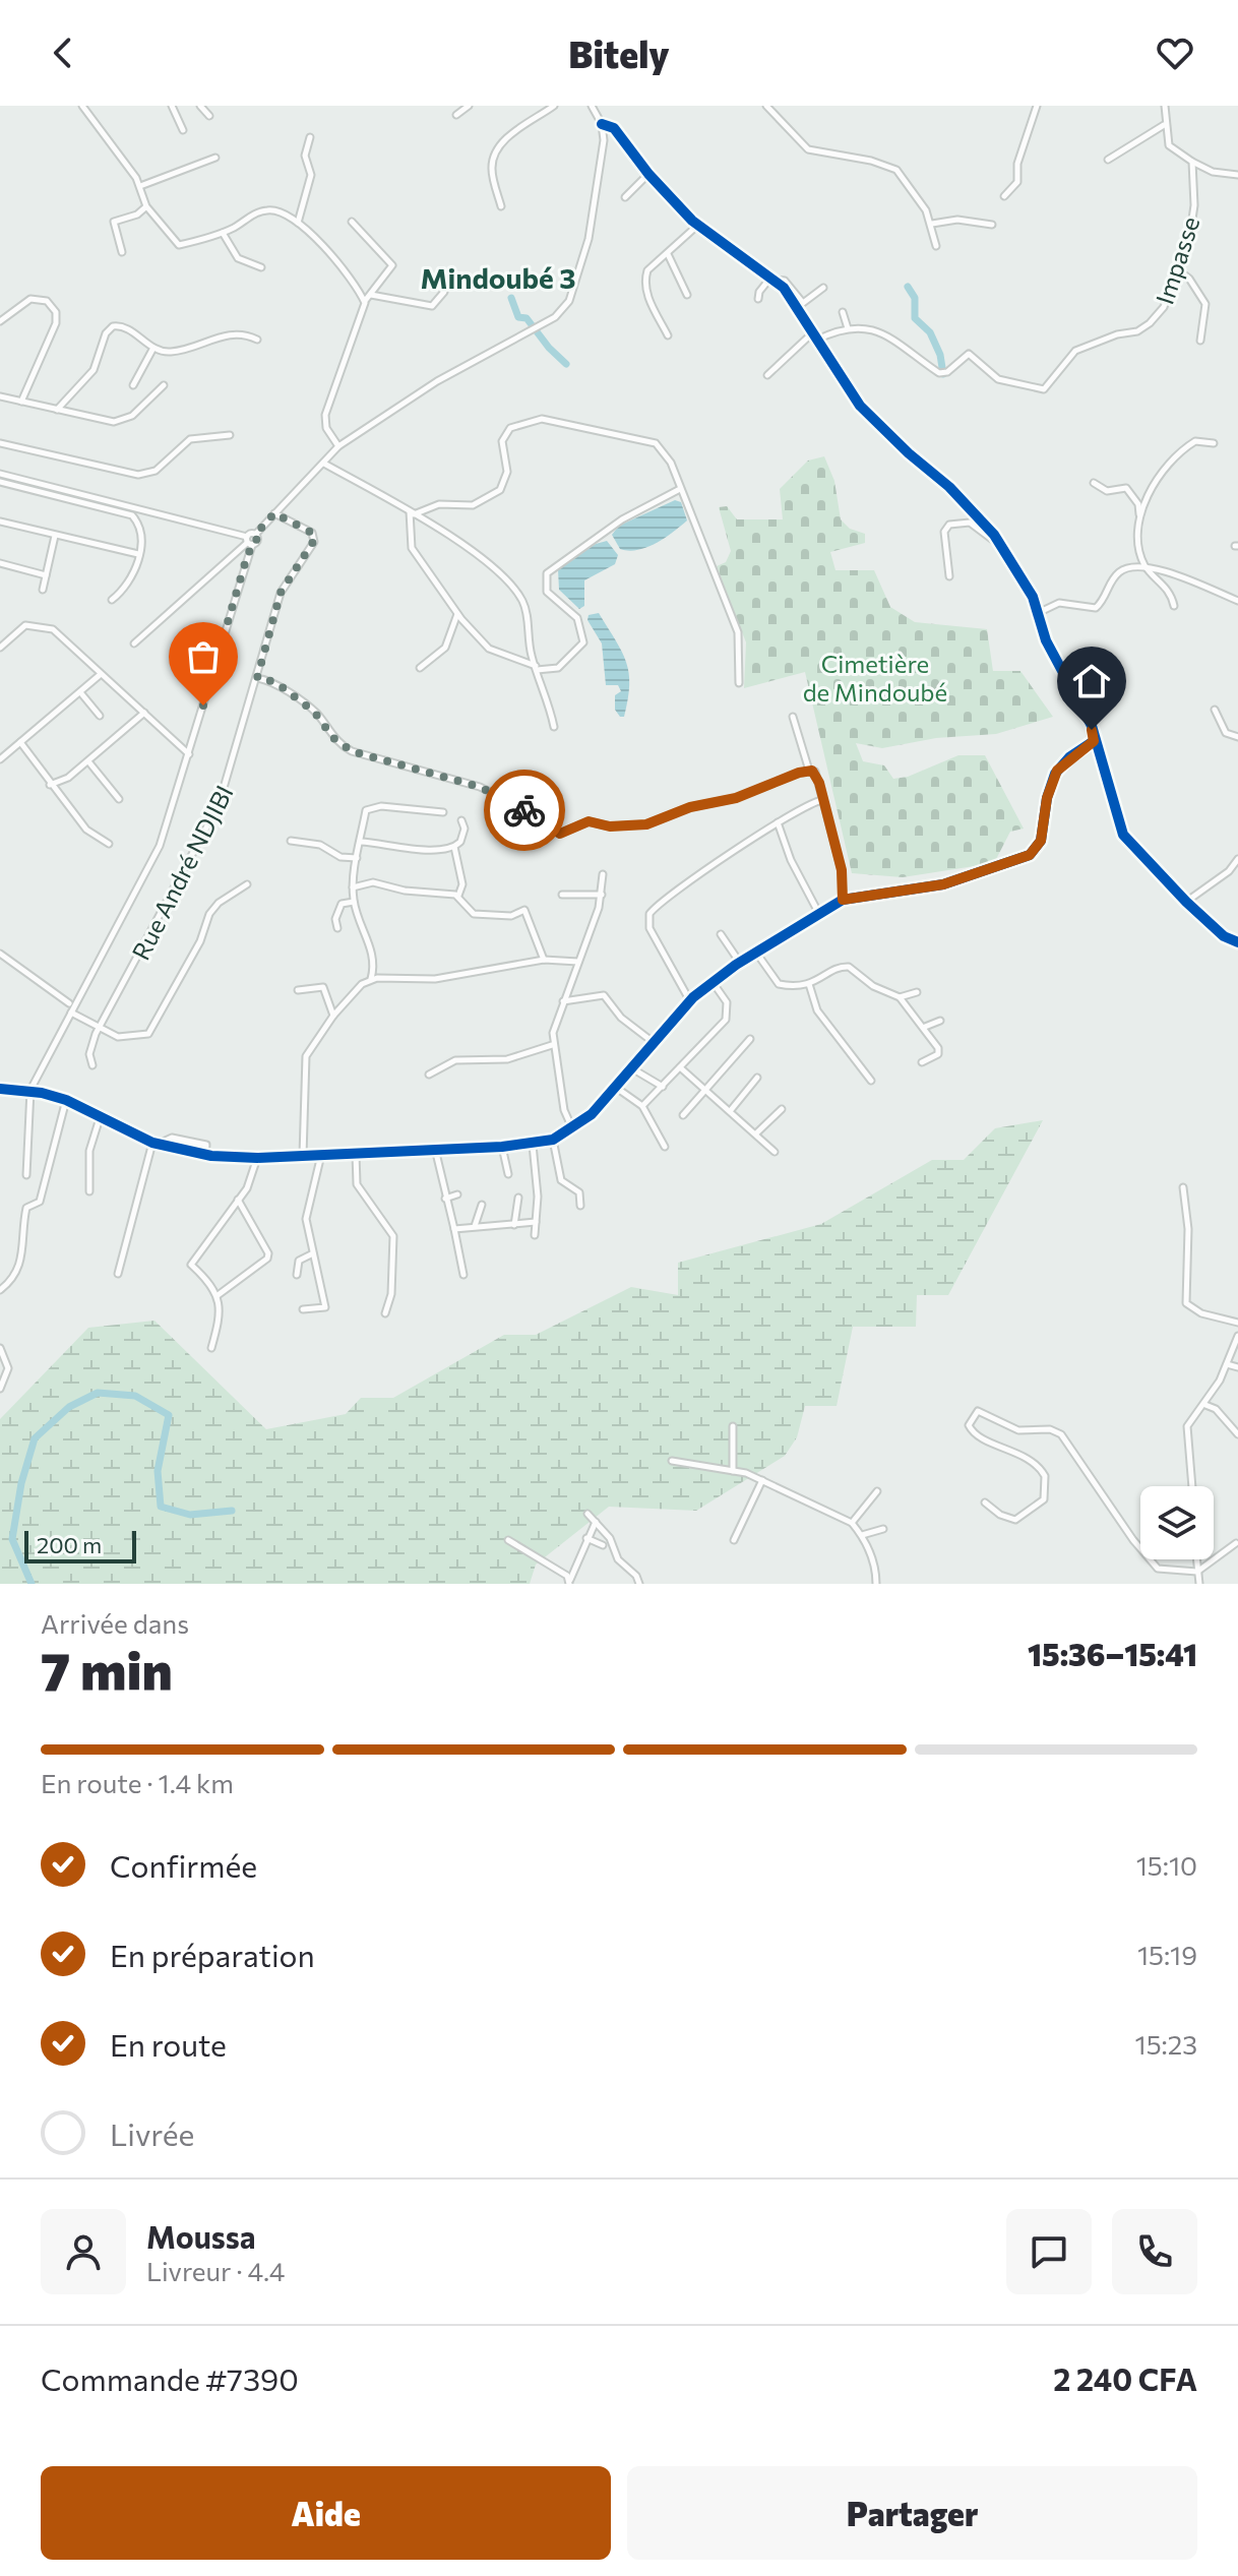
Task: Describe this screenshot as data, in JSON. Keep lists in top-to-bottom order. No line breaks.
{"streets":{"street":["Impasse","Rue André NDJIBI"]},"districts":["Mindoubé 3"],"parks":["Cimetière de Mindoubé"],"scale_bar":"200 m","page":{"header":"Bitely","scale":"200 m","heading":["7 min","Arrivée dans","15:36–15:41"],"panel":["Moussa","Livreur · 4.4","Commande #7390","2 240 CFA"],"bar":"En route · 1.4 km","list":[["Confirmée","15:10"],["En préparation","15:19"],["En route","15:23"],"Livrée"],"buttons":["Aide","Partager"]}}
